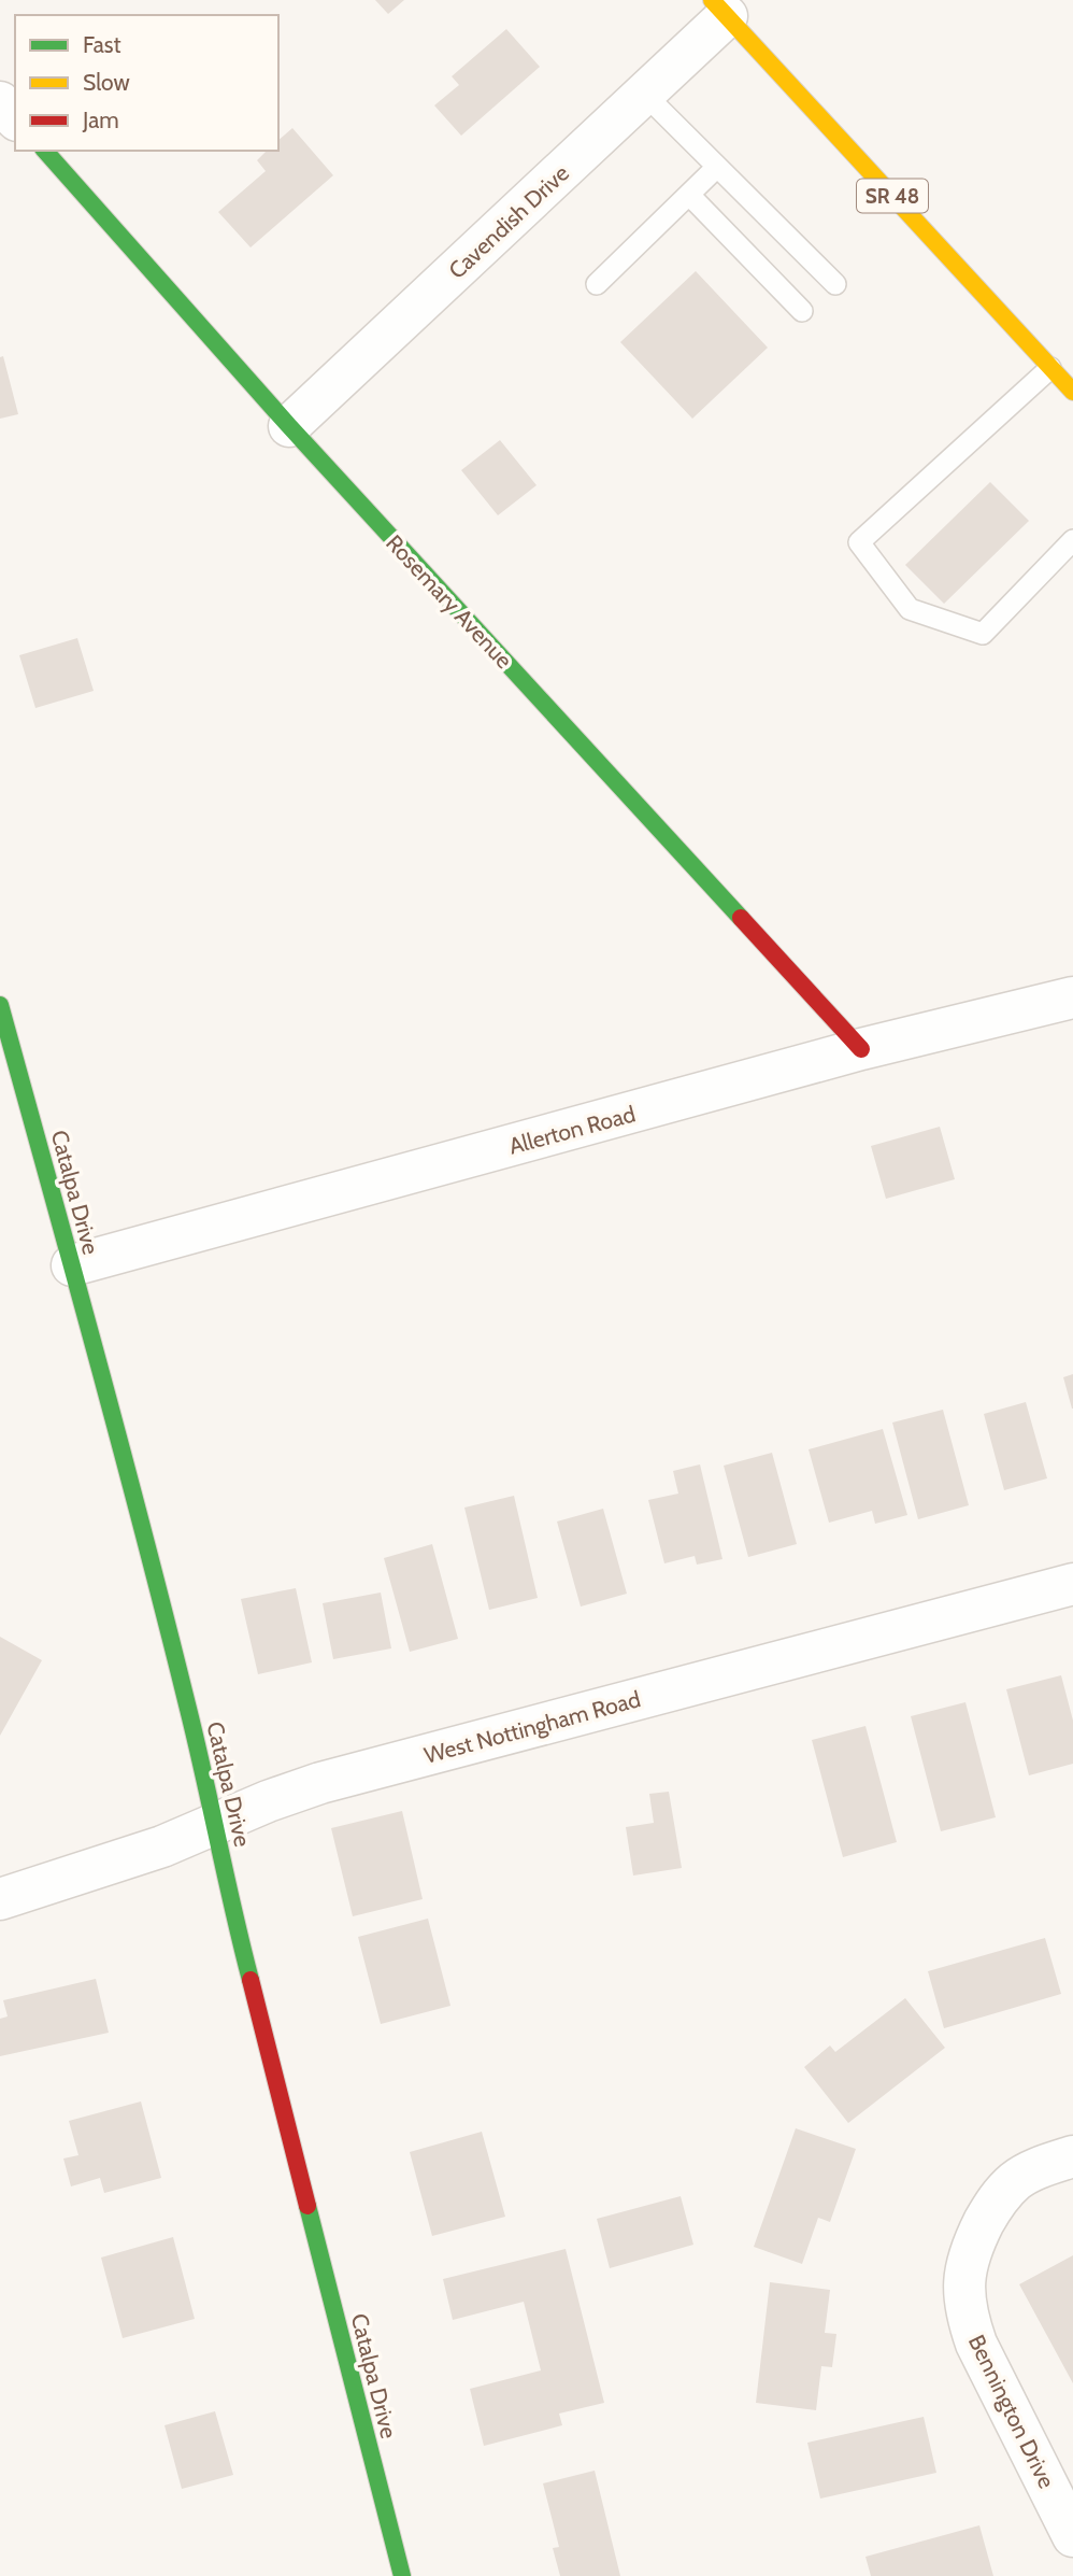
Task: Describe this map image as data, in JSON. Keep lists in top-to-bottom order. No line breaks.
{"streets":{"street":["SR 48","Cavendish Drive","Rosemary Avenue","Allerton Road","Catalpa Drive","West Nottingham Road","Bennington Drive"]},"crossings":[["SR 48","Cavendish Drive"],["Cavendish Drive","Rosemary Avenue"],["Rosemary Avenue","Allerton Road"],["Allerton Road","Catalpa Drive"],["Catalpa Drive","West Nottingham Road"]],"legend":["Fast","Slow","Jam"]}
